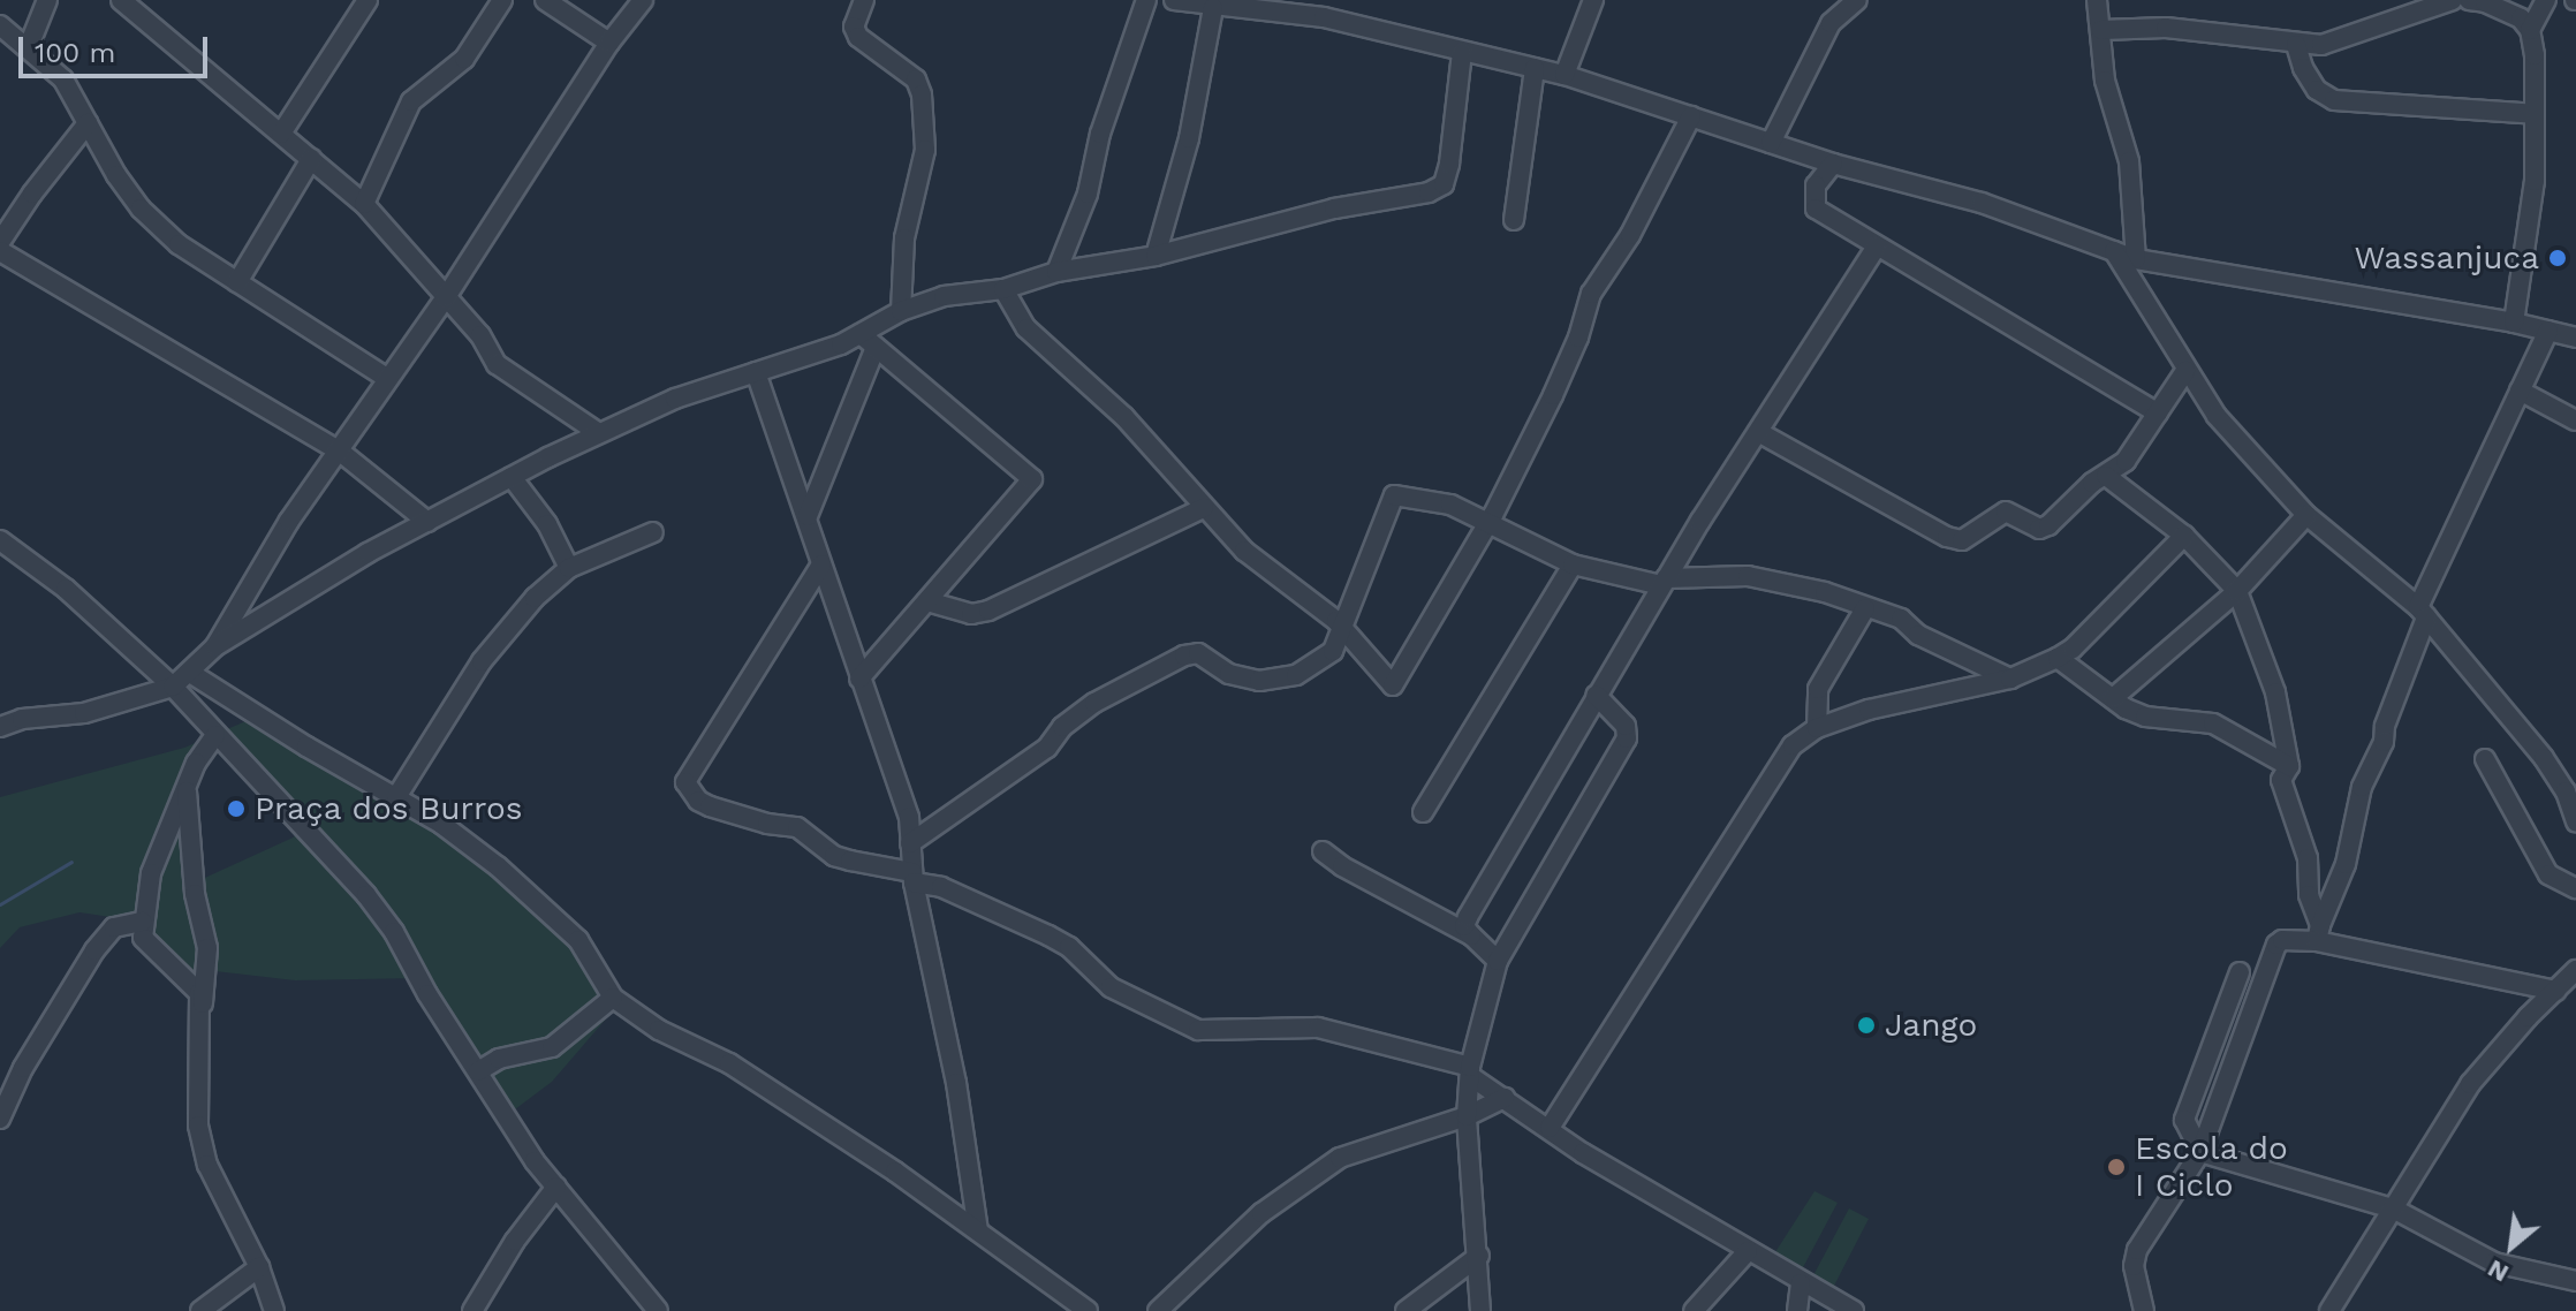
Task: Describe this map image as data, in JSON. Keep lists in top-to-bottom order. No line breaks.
{"places":["Wassanjuca","Praça dos Burros","Jango","Escola do I Ciclo"],"scale_bar":"100 m","north":"bottom left"}
